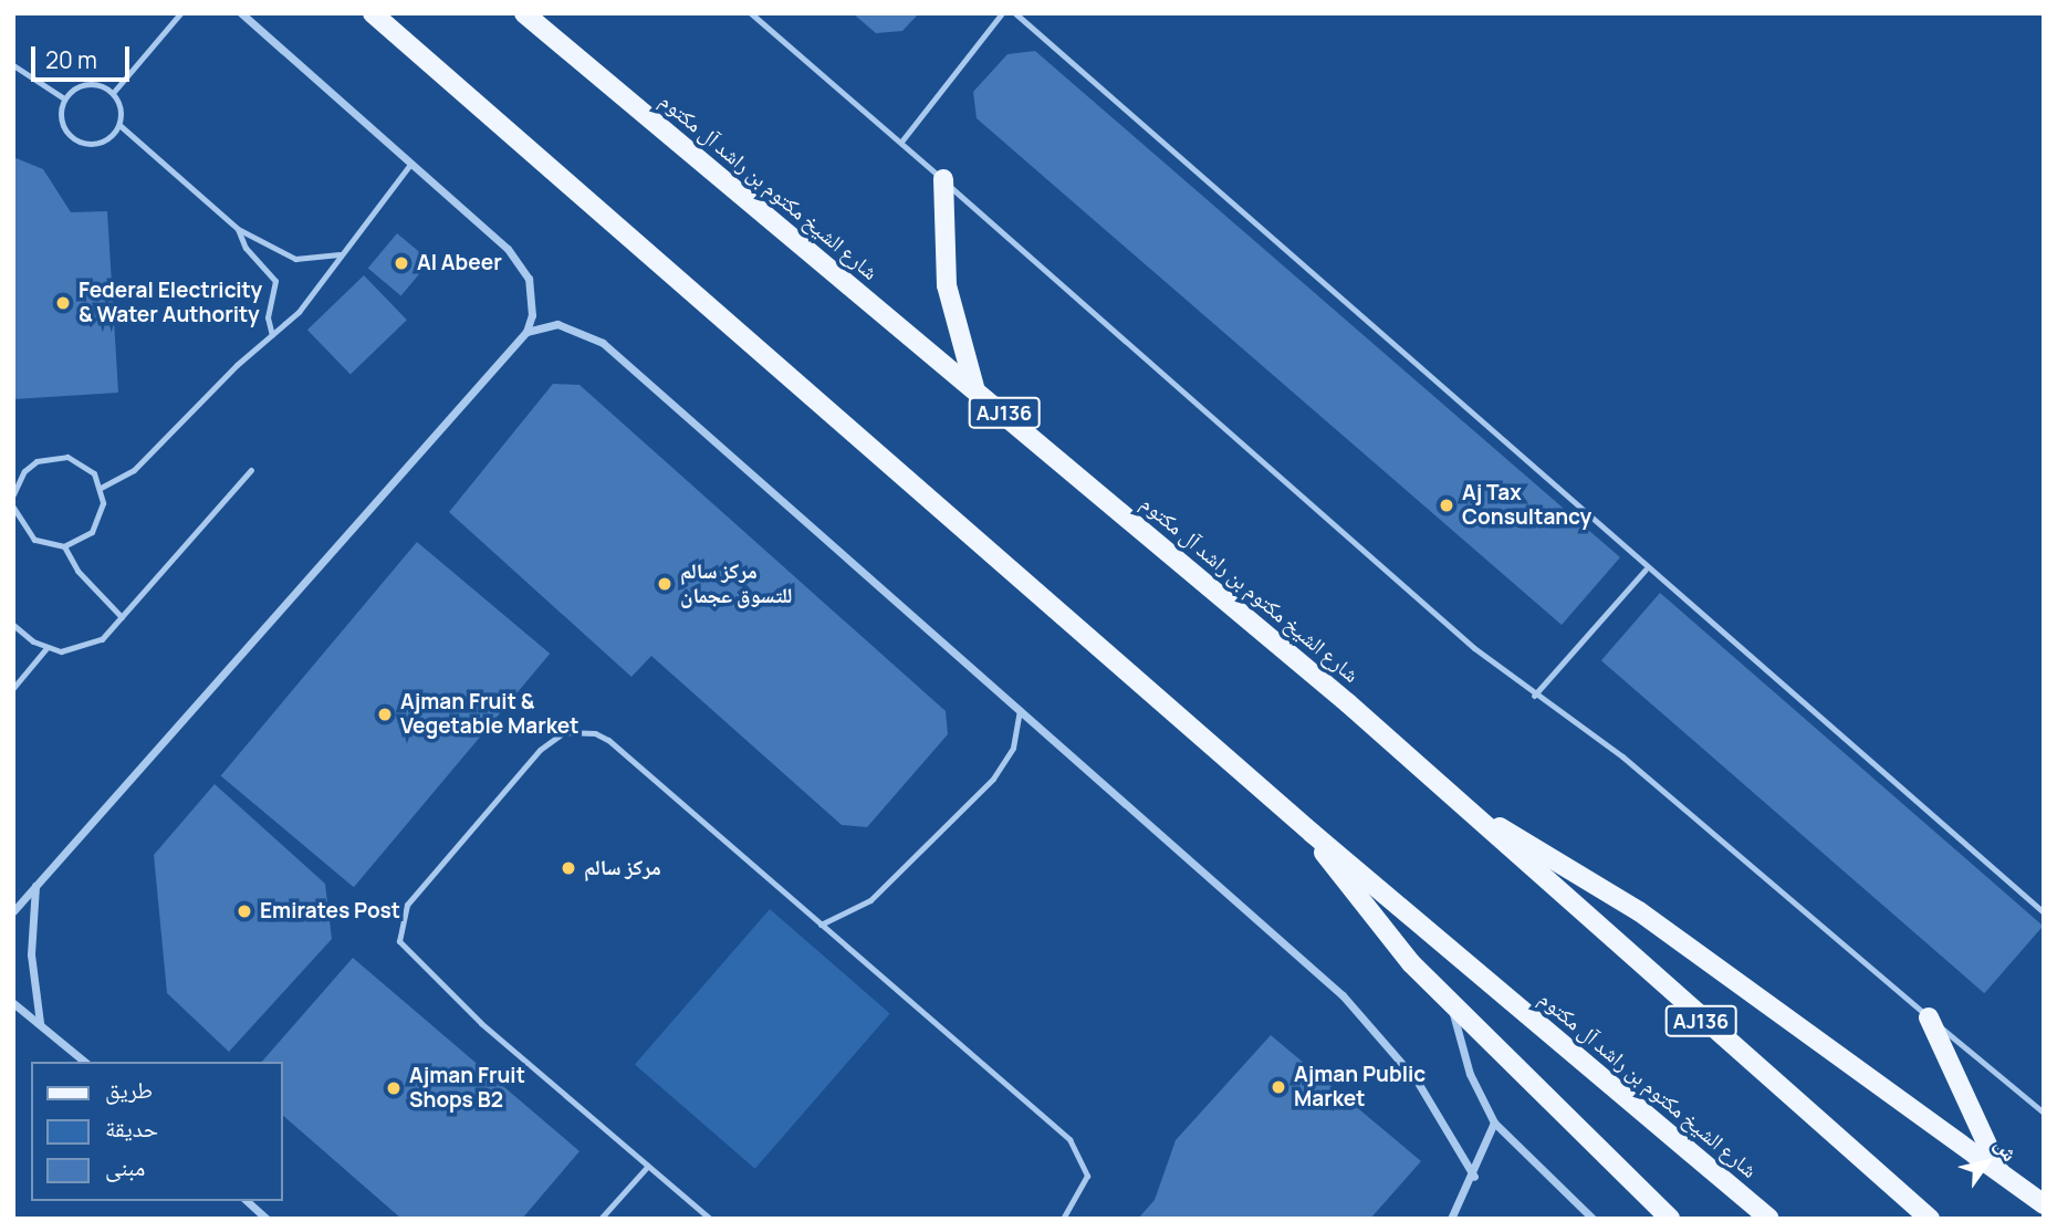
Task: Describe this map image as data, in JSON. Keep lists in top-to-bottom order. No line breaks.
{"streets":{"main road":["شارع الشيخ مكتوم بن راشد آل مكتوم","AJ136"]},"places":["Al Abeer","Federal Electricity & Water Authority","Aj Tax Consultancy","مركز سالم للتسوق عجمان","Ajman Fruit & Vegetable Market","مركز سالم","Emirates Post","Ajman Public Market","Ajman Fruit Shops B2"],"legend":["طريق","حديقة","مبنى"],"scale_bar":"20 m","north":"top right"}
